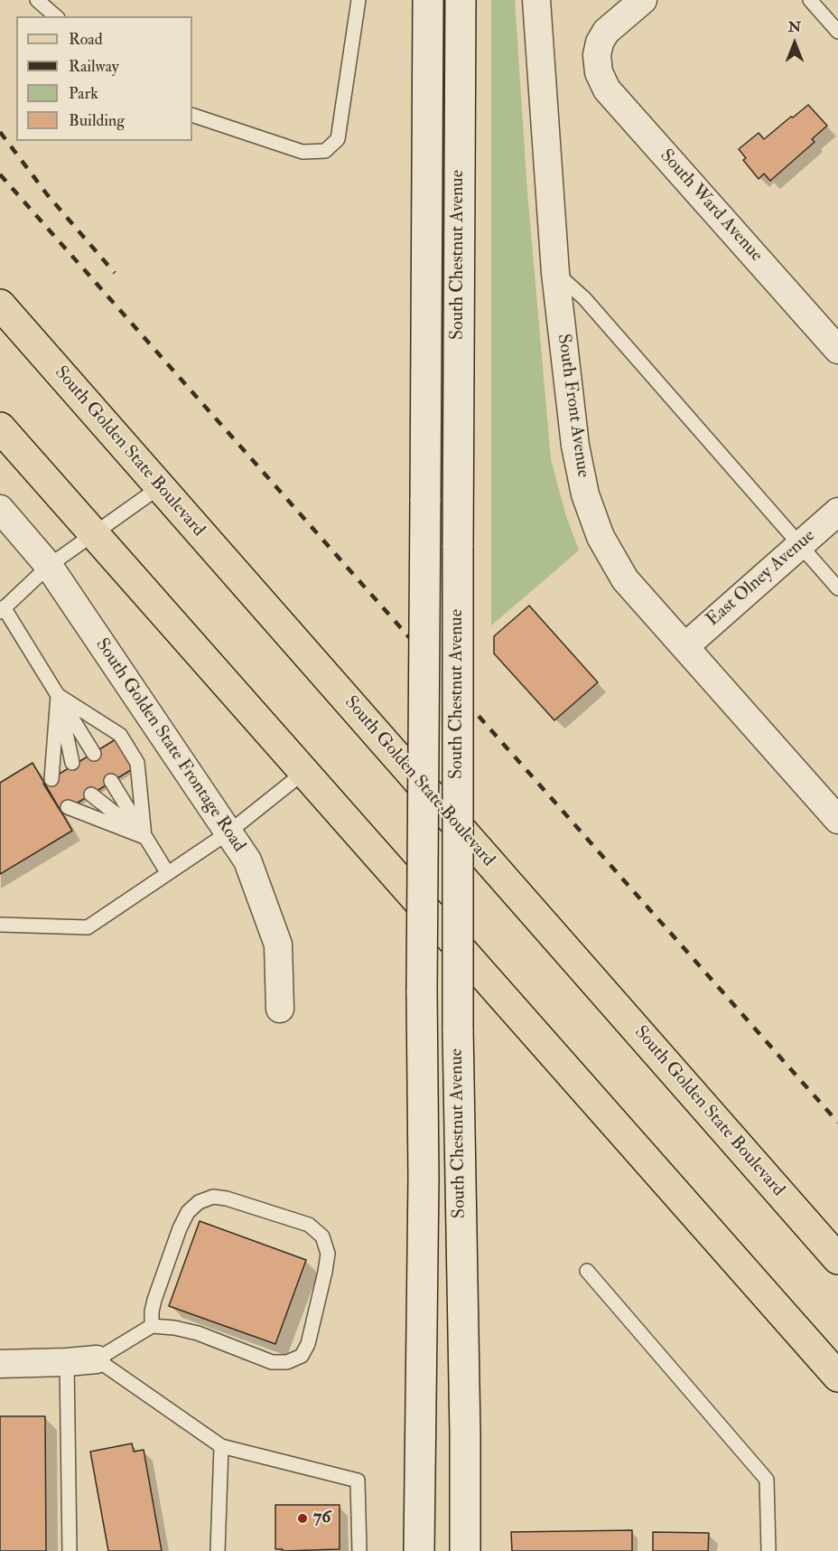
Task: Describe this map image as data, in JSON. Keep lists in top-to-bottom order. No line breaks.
{"streets":{"main road":["South Chestnut Avenue","South Golden State Boulevard"],"street":["South Ward Avenue","South Front Avenue","East Olney Avenue","South Golden State Frontage Road"]},"crossings":[["South Front Avenue","East Olney Avenue"]],"places":["76"],"legend":["Road","Railway","Park","Building"],"north":"top"}
